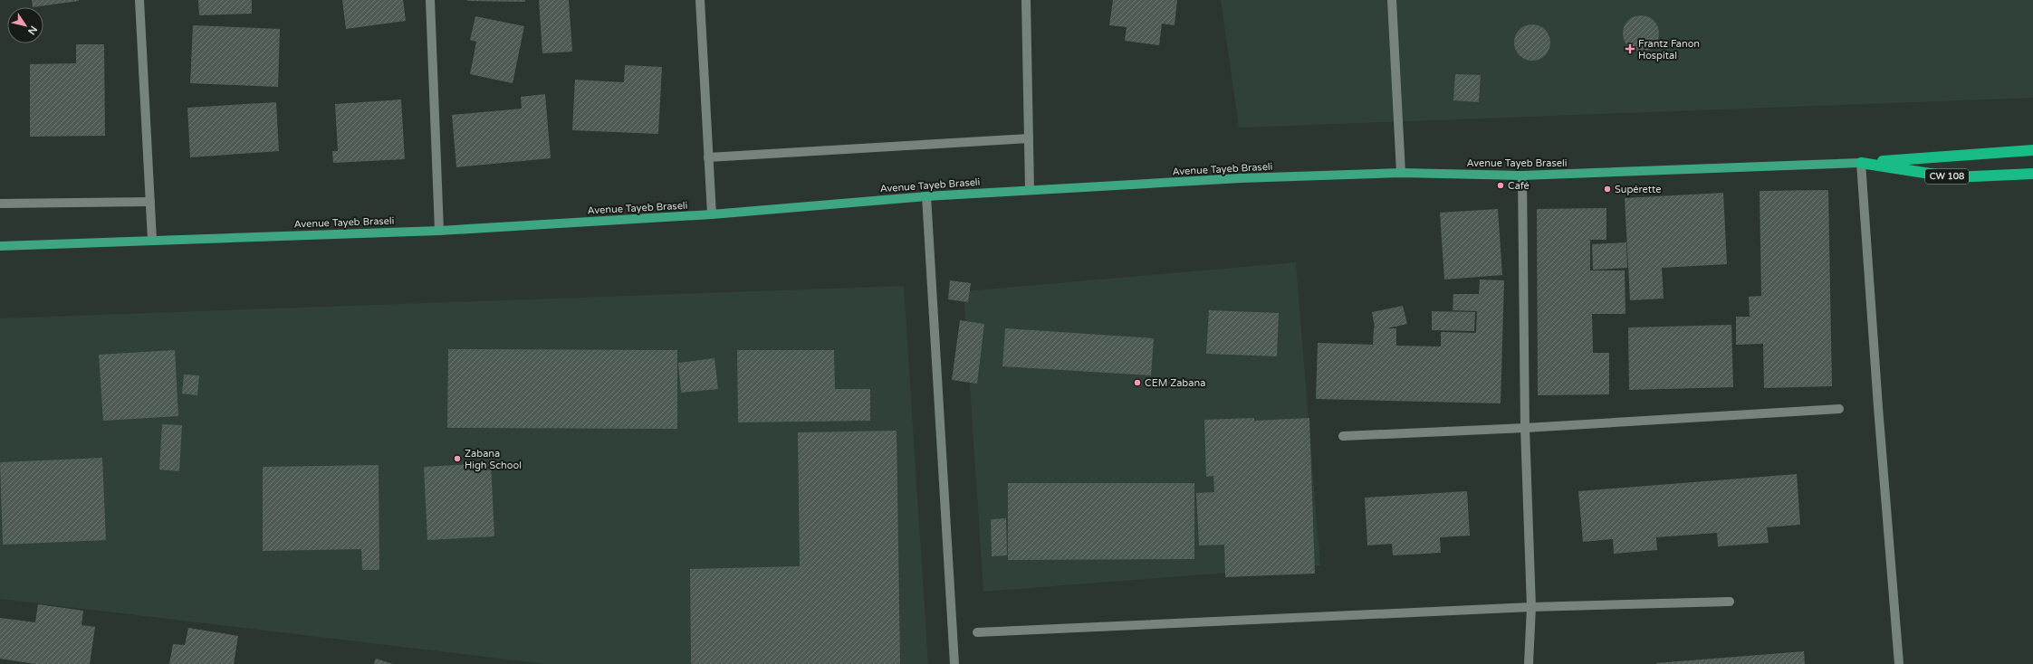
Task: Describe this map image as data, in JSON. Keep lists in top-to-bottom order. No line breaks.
{"streets":{"highway":["CW 108"],"main road":["Avenue Tayeb Braseli"]},"crossings":[["Avenue Tayeb Braseli","CW 108"]],"places":{"health":["Frantz Fanon Hospital"],"other":["Café","Supérette","CEM Zabana","Zabana High School"]},"north":"bottom right"}
